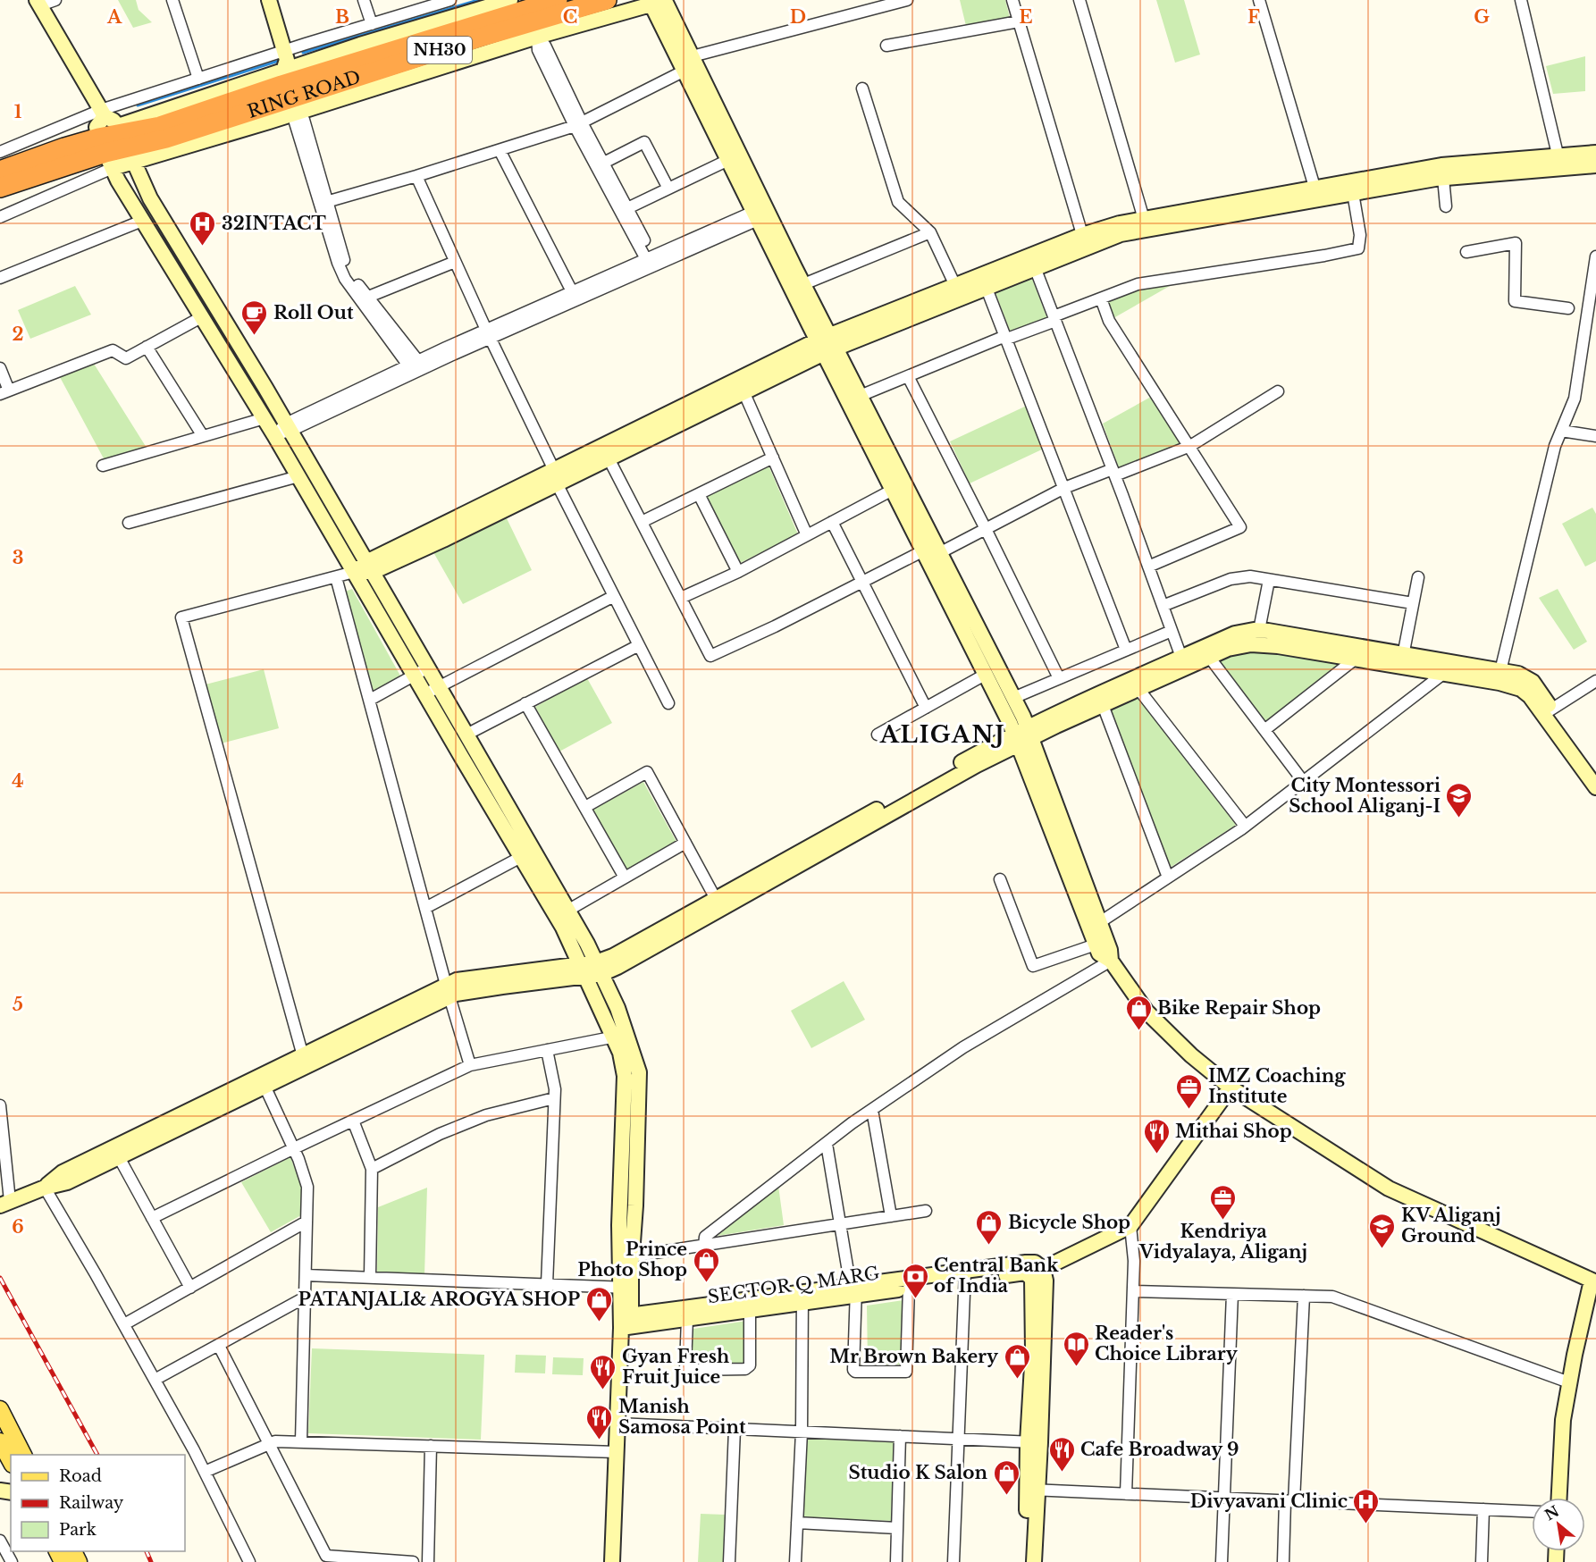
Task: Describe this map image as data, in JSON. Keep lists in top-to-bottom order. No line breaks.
{"streets":{"highway":["NH30","RING ROAD"],"street":["SECTOR Q MARG"]},"districts":["ALIGANJ"],"places":{"hospital":["32INTACT","Divyavani Clinic"],"cafe":["Roll Out"],"school or university":["City Montessori School Aliganj-I","KV Aliganj Ground"],"shop":["Bike Repair Shop","Bicycle Shop","Prince Photo Shop","PATANJALI& AROGYA SHOP","Mr Brown Bakery","Studio K Salon"],"office":["IMZ Coaching Institute","Kendriya Vidyalaya, Aliganj"],"restaurant":["Mithai Shop","Gyan Fresh Fruit Juice","Manish Samosa Point","Cafe Broadway 9"],"bank":["Central Bank of India"],"library":["Reader's Choice Library"]},"legend":["Road","Railway","Park"],"north":"top left","grid":{"columns":["A","B","C","D","E","F","G"],"rows":["1","2","3","4","5","6"]}}
